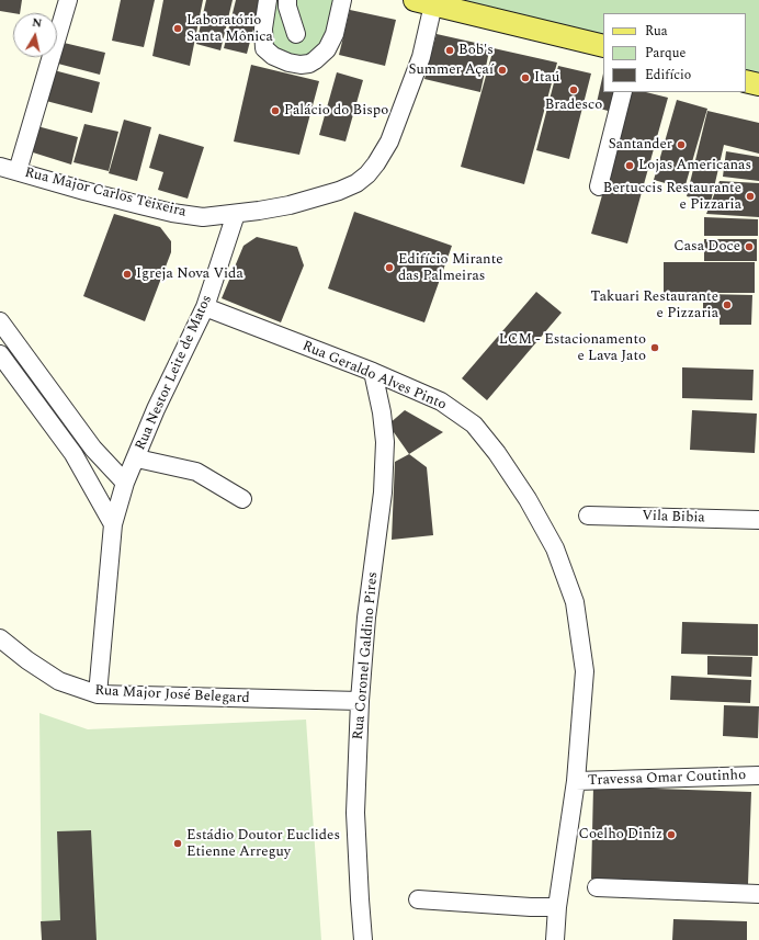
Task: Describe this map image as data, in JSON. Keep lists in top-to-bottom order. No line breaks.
{"streets":{"street":["Rua Major Carlos Teixeira","Rua Nestor Leite de Matos","Rua Geraldo Alves Pinto","Vila Bibia","Rua Coronel Galdino Pires","Rua Major José Belegard","Travessa Omar Coutinho"]},"crossings":[["Rua Major Carlos Teixeira","Rua Nestor Leite de Matos"],["Rua Nestor Leite de Matos","Rua Geraldo Alves Pinto"],["Rua Nestor Leite de Matos","Rua Major José Belegard"],["Rua Geraldo Alves Pinto","Rua Coronel Galdino Pires"],["Rua Geraldo Alves Pinto","Travessa Omar Coutinho"],["Rua Coronel Galdino Pires","Rua Major José Belegard"]],"places":["Laboratório Santa Mônica","Bob's","Summer Açaí","Itaú","Bradesco","Palácio do Bispo","Santander","Lojas Americanas","Bertuccis Restaurante e Pizzaria","Casa Doce","Edifício Mirante das Palmeiras","Igreja Nova Vida","Takuari Restaurante e Pizzaria","LCM - Estacionamento e Lava Jato","Coelho Diniz","Estádio Doutor Euclides Etienne Arreguy"],"legend":["Rua","Parque","Edifício"],"north":"top"}
